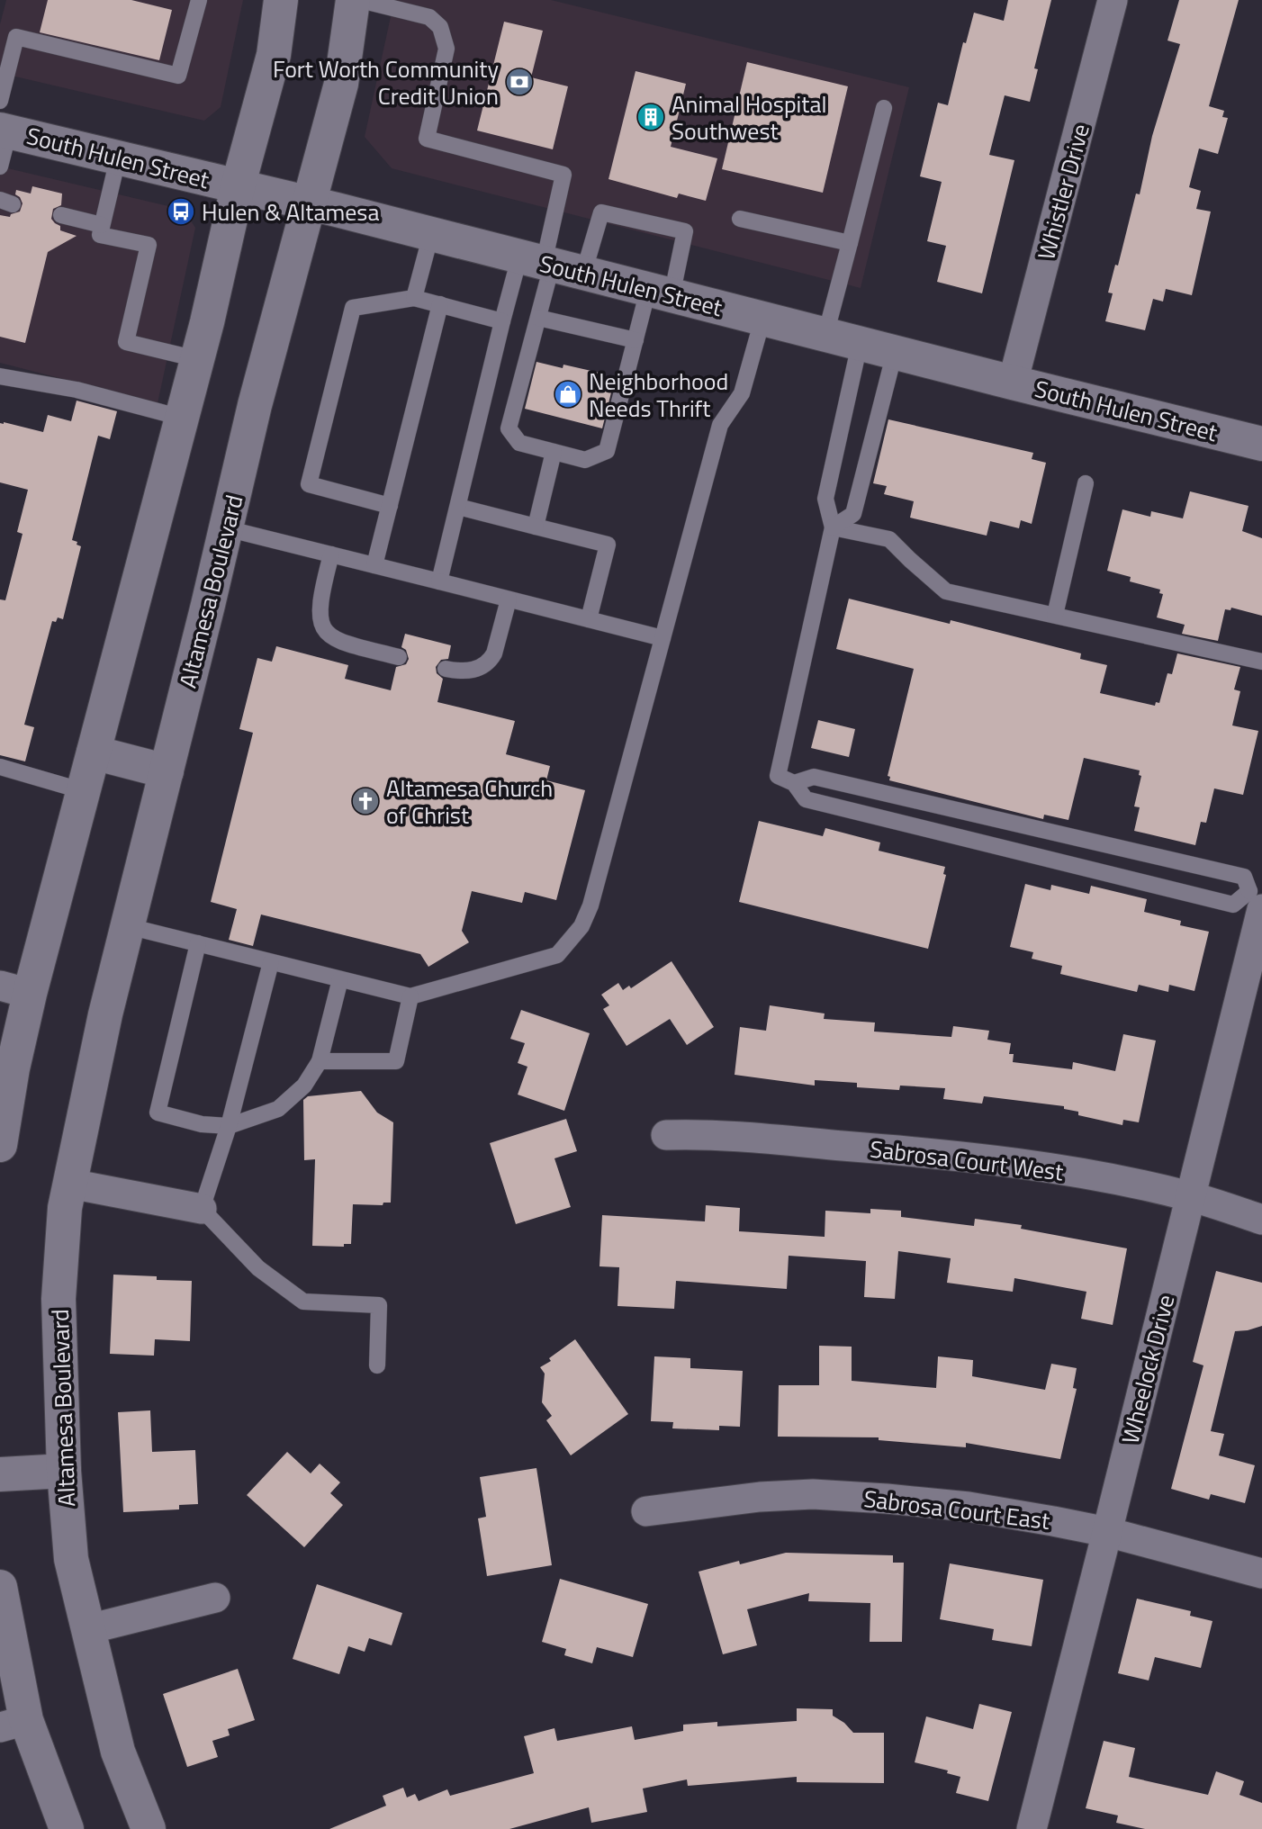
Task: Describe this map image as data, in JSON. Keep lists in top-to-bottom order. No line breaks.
{"streets":{"main road":["South Hulen Street","Altamesa Boulevard"],"street":["Whistler Drive","Sabrosa Court West","Wheelock Drive","Sabrosa Court East"]},"crossings":[["South Hulen Street","Whistler Drive"],["South Hulen Street","Altamesa Boulevard"],["Sabrosa Court West","Wheelock Drive"],["Wheelock Drive","Sabrosa Court East"]],"places":{"bank":["Fort Worth Community Credit Union"],"building":["Animal Hospital Southwest"],"bus stop":["Hulen & Altamesa"],"shop":["Neighborhood Needs Thrift"],"church":["Altamesa Church of Christ"]}}
